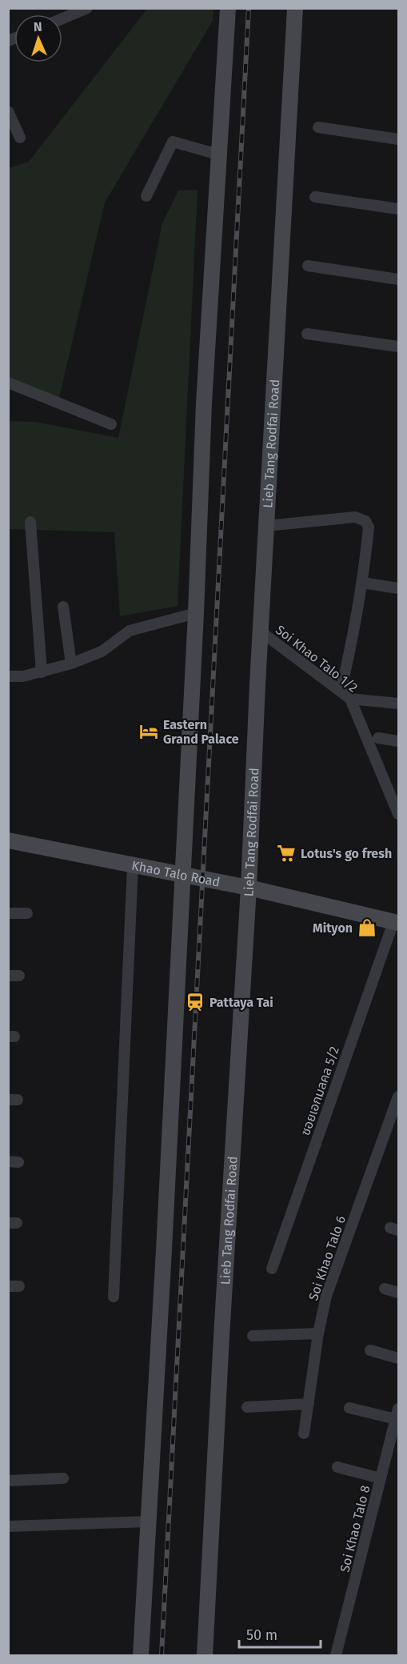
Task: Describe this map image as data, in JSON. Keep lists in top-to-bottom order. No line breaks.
{"streets":{"street":["Lieb Tang Rodfai Road","Soi Khao Talo 1/2","Khao Talo Road","ซอยเอกมลคล 5/2","Soi Khao Talo 6","Soi Khao Talo 8"]},"crossings":[["Lieb Tang Rodfai Road","Soi Khao Talo 1/2"],["Lieb Tang Rodfai Road","Khao Talo Road"],["Khao Talo Road","ซอยเอกมลคล 5/2"]],"places":{"hotel":["Eastern Grand Palace"],"supermarket":["Lotus's go fresh"],"shop":["Mityon"],"station":["Pattaya Tai"]},"scale_bar":"50 m","north":"top"}
